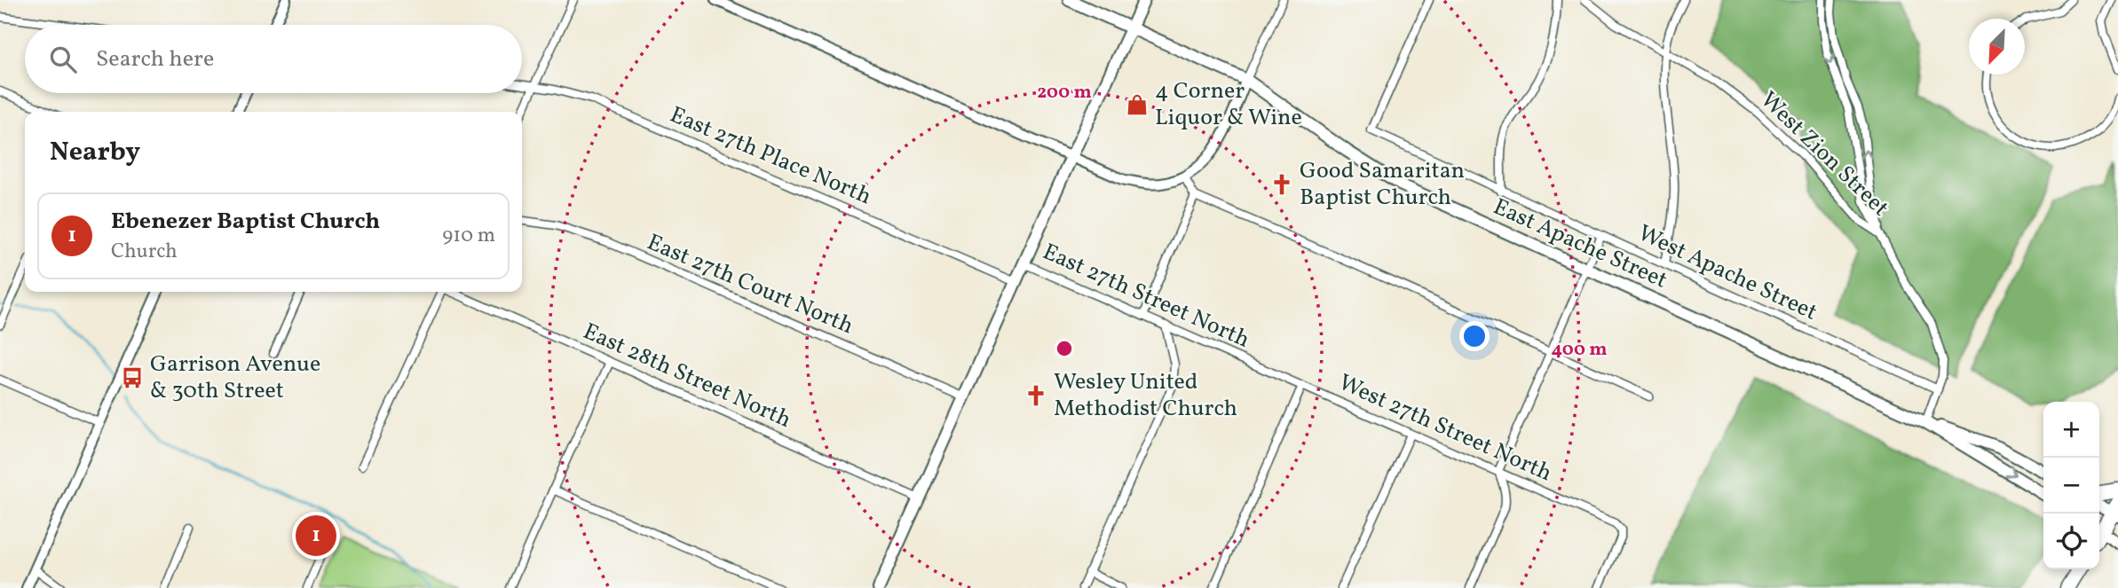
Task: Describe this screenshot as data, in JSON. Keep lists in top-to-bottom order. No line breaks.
{"streets":{"main road":["East Apache Street"],"street":["West Zion Street","East 27th Place North","West Apache Street","East 27th Court North","East 27th Street North","East 28th Street North","West 27th Street North"]},"crossings":[["East Apache Street","West Apache Street"],["East 27th Street North","West 27th Street North"]],"places":{"shop":["4 Corner Liquor & Wine"],"church":["Good Samaritan Baptist Church","Wesley United Methodist Church"],"bus stop":["Garrison Avenue & 30th Street"]},"north":"bottom left","page":{"search":"Search here","heading":"Nearby","list":[{"mark":"1","name":"Ebenezer Baptist Church","note":"Church","value":"910 m"}],"map_buttons":["+","−"],"pins":"1"},"rings":["200 m","400 m"]}
